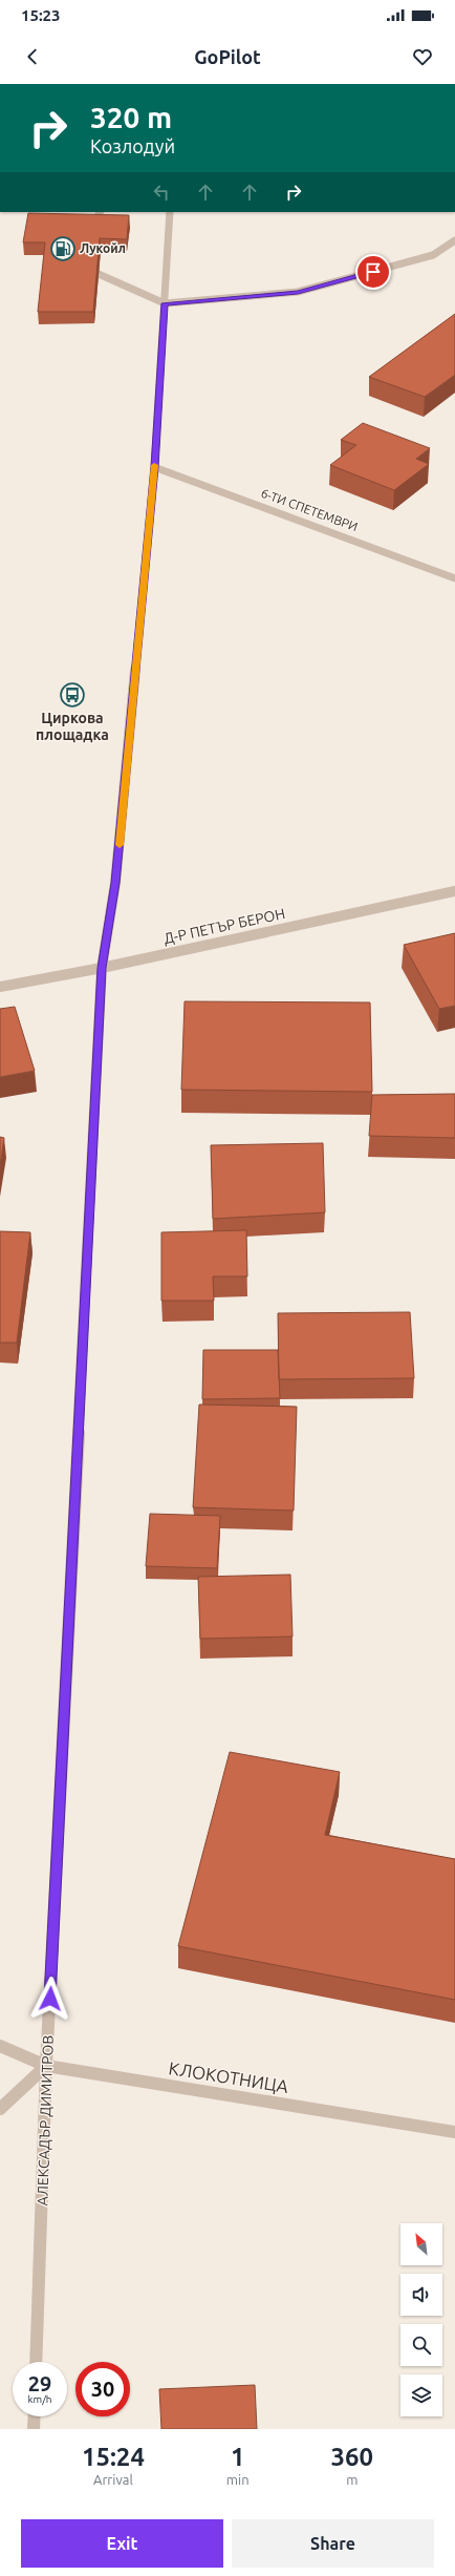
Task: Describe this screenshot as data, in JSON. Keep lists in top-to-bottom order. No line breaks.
{"streets":{"street":["6-ТИ СПЕТЕМВРИ","Д-Р ПЕТЪР БЕРОН","КЛОКОТНИЦА","АЛЕКСАДЪР ДИМИТРОВ"]},"crossings":[["6-ТИ СПЕТЕМВРИ","АЛЕКСАДЪР ДИМИТРОВ"],["Д-Р ПЕТЪР БЕРОН","АЛЕКСАДЪР ДИМИТРОВ"],["КЛОКОТНИЦА","АЛЕКСАДЪР ДИМИТРОВ"]],"places":{"fuel station":["Лукойл"],"bus stop":["Циркова площадка"]},"north":"top left","page":{"status":"15:23","header":"GoPilot","turn":["320 m","Козлодуй"],"speed":"29 km/h","limit":"30","eta":["15:24","Arrival","1","min","360","m"],"buttons":["Exit","Share"]}}
